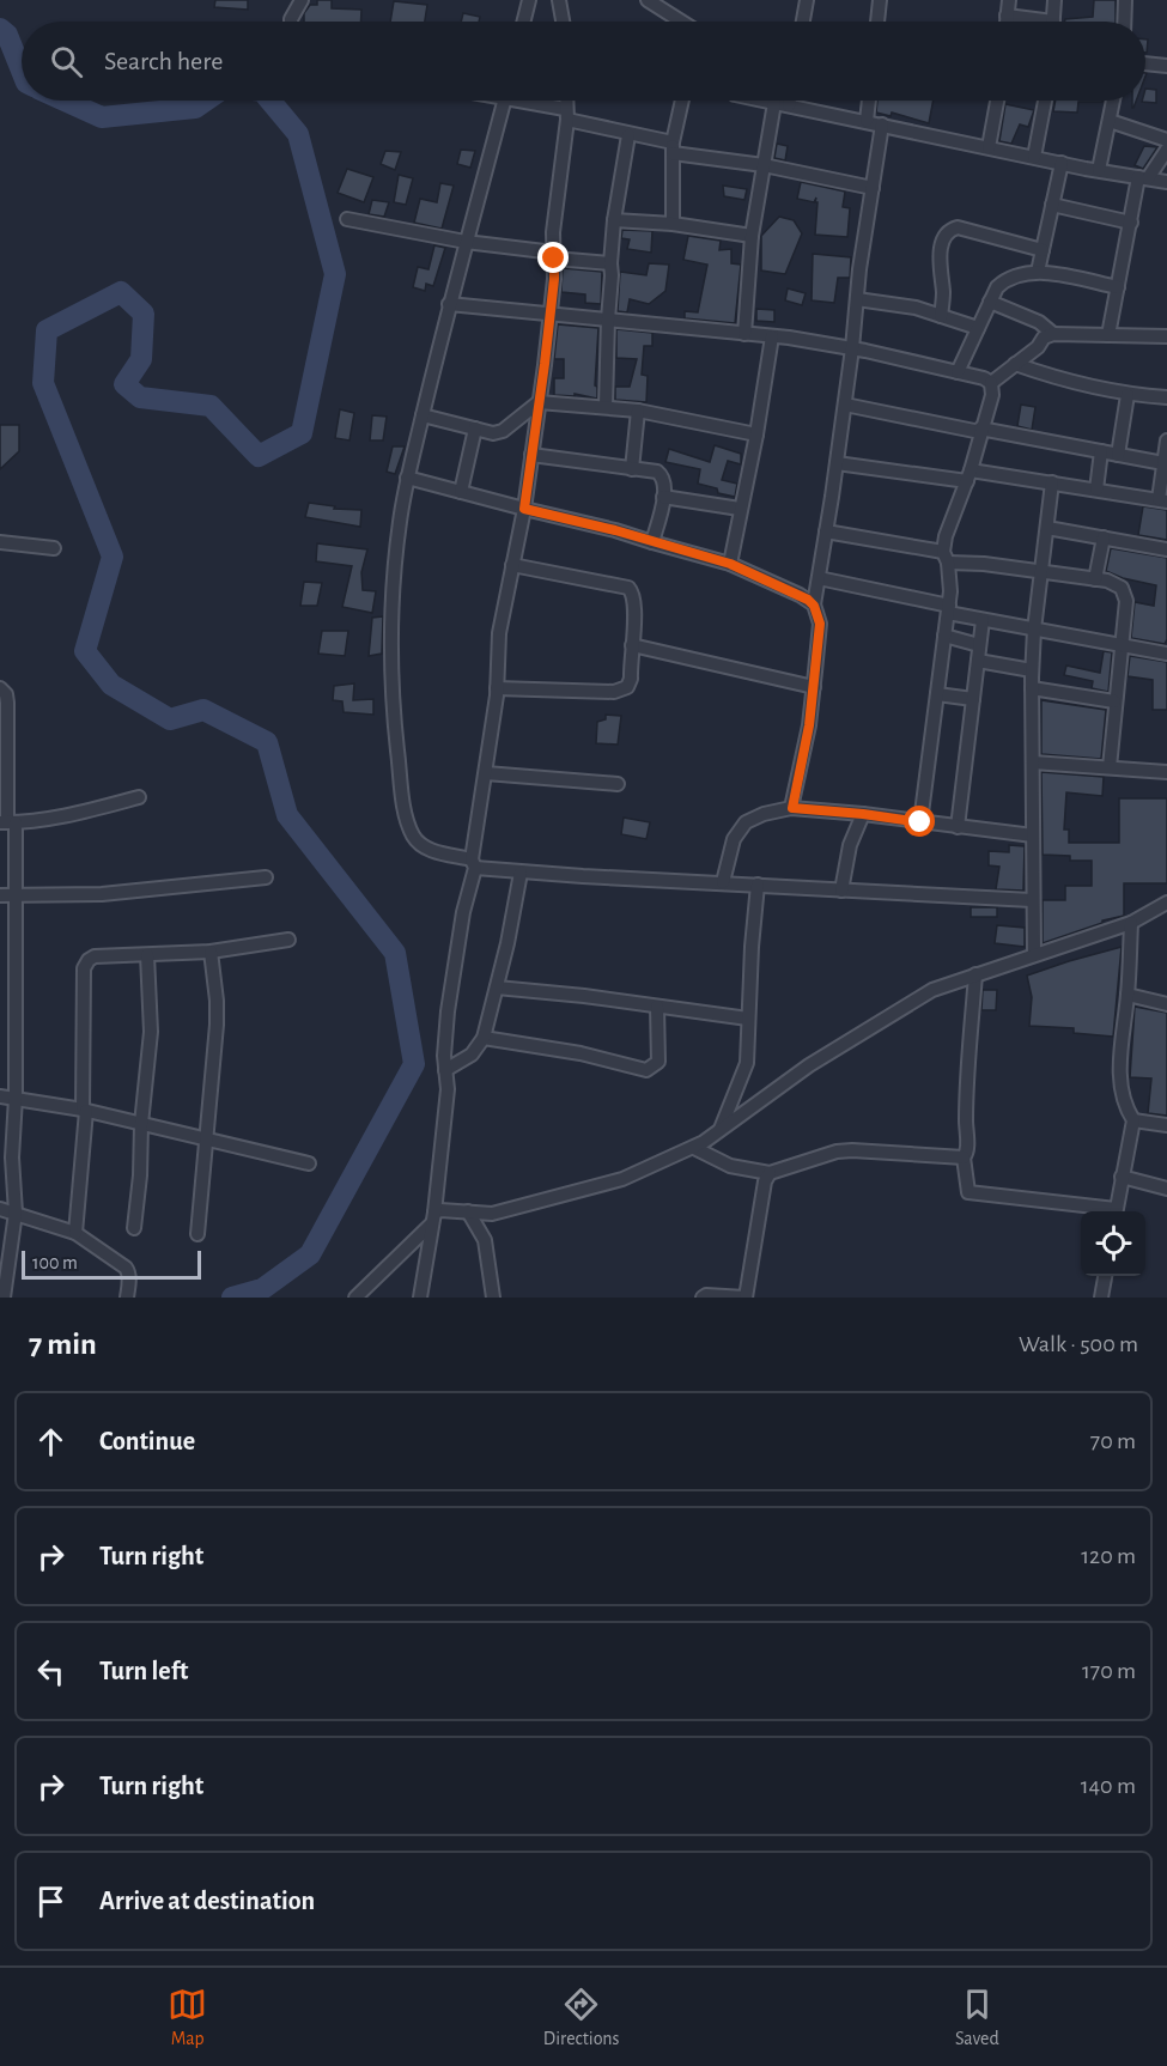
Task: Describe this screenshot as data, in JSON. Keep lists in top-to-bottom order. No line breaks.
{"scale_bar":"100 m","page":{"search":"Search here","scale":"100 m","heading":["7 min","Walk · 500 m"],"list":[["Continue","70 m"],["Turn right","120 m"],["Turn left","170 m"],["Turn right","140 m"],"Arrive at destination"],"nav":["Map","Directions","Saved"]}}
